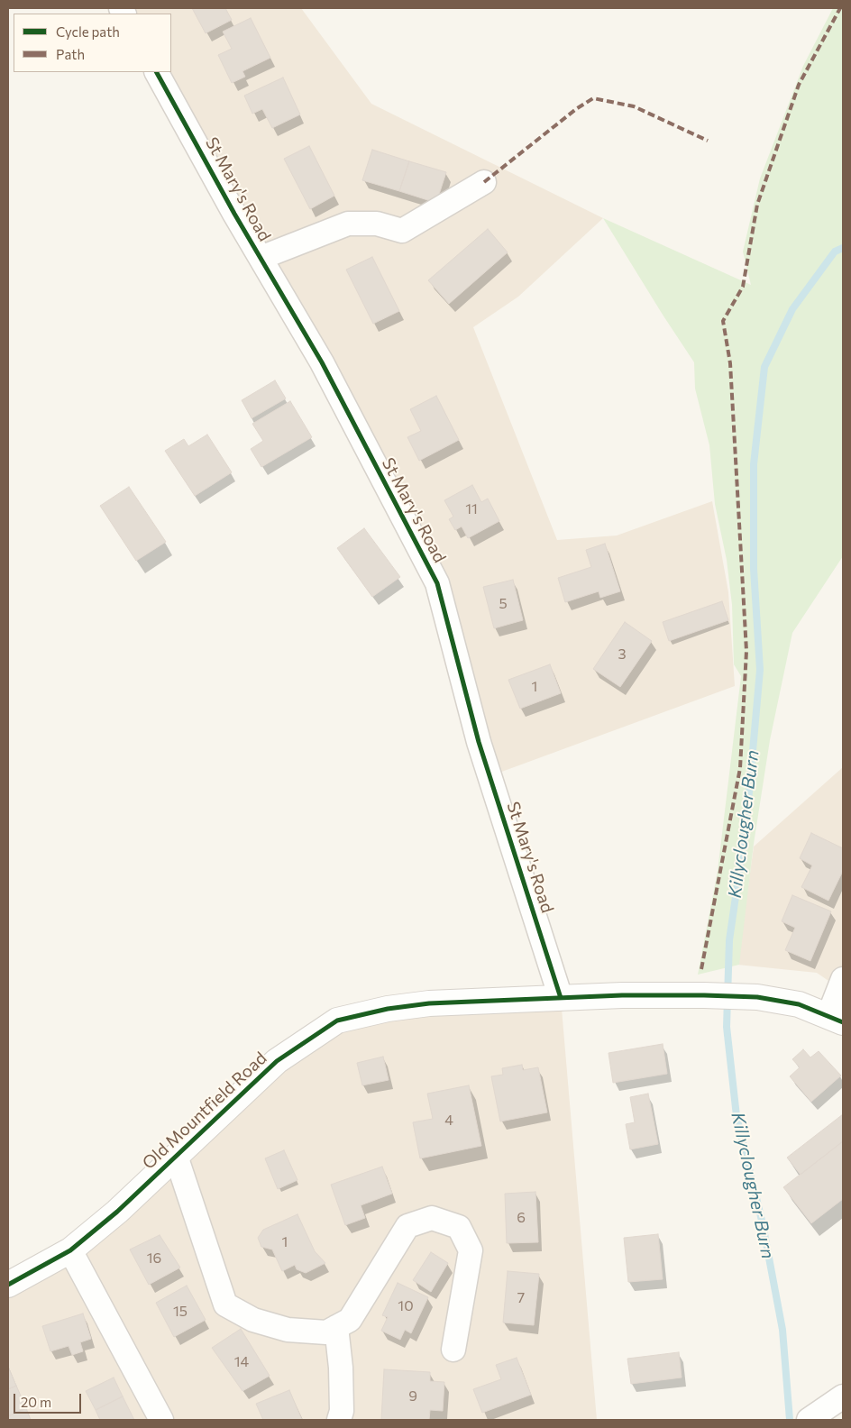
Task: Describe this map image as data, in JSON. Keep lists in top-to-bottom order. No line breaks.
{"streets":{"street":["St Mary's Road","Old Mountfield Road"]},"crossings":[["St Mary's Road","Old Mountfield Road"]],"water":["Killyclougher Burn"],"house_numbers":["11","5","3","1","4","6","1","16","7","10","15","14","9"],"legend":["Cycle path","Path"],"scale_bar":"20 m"}
